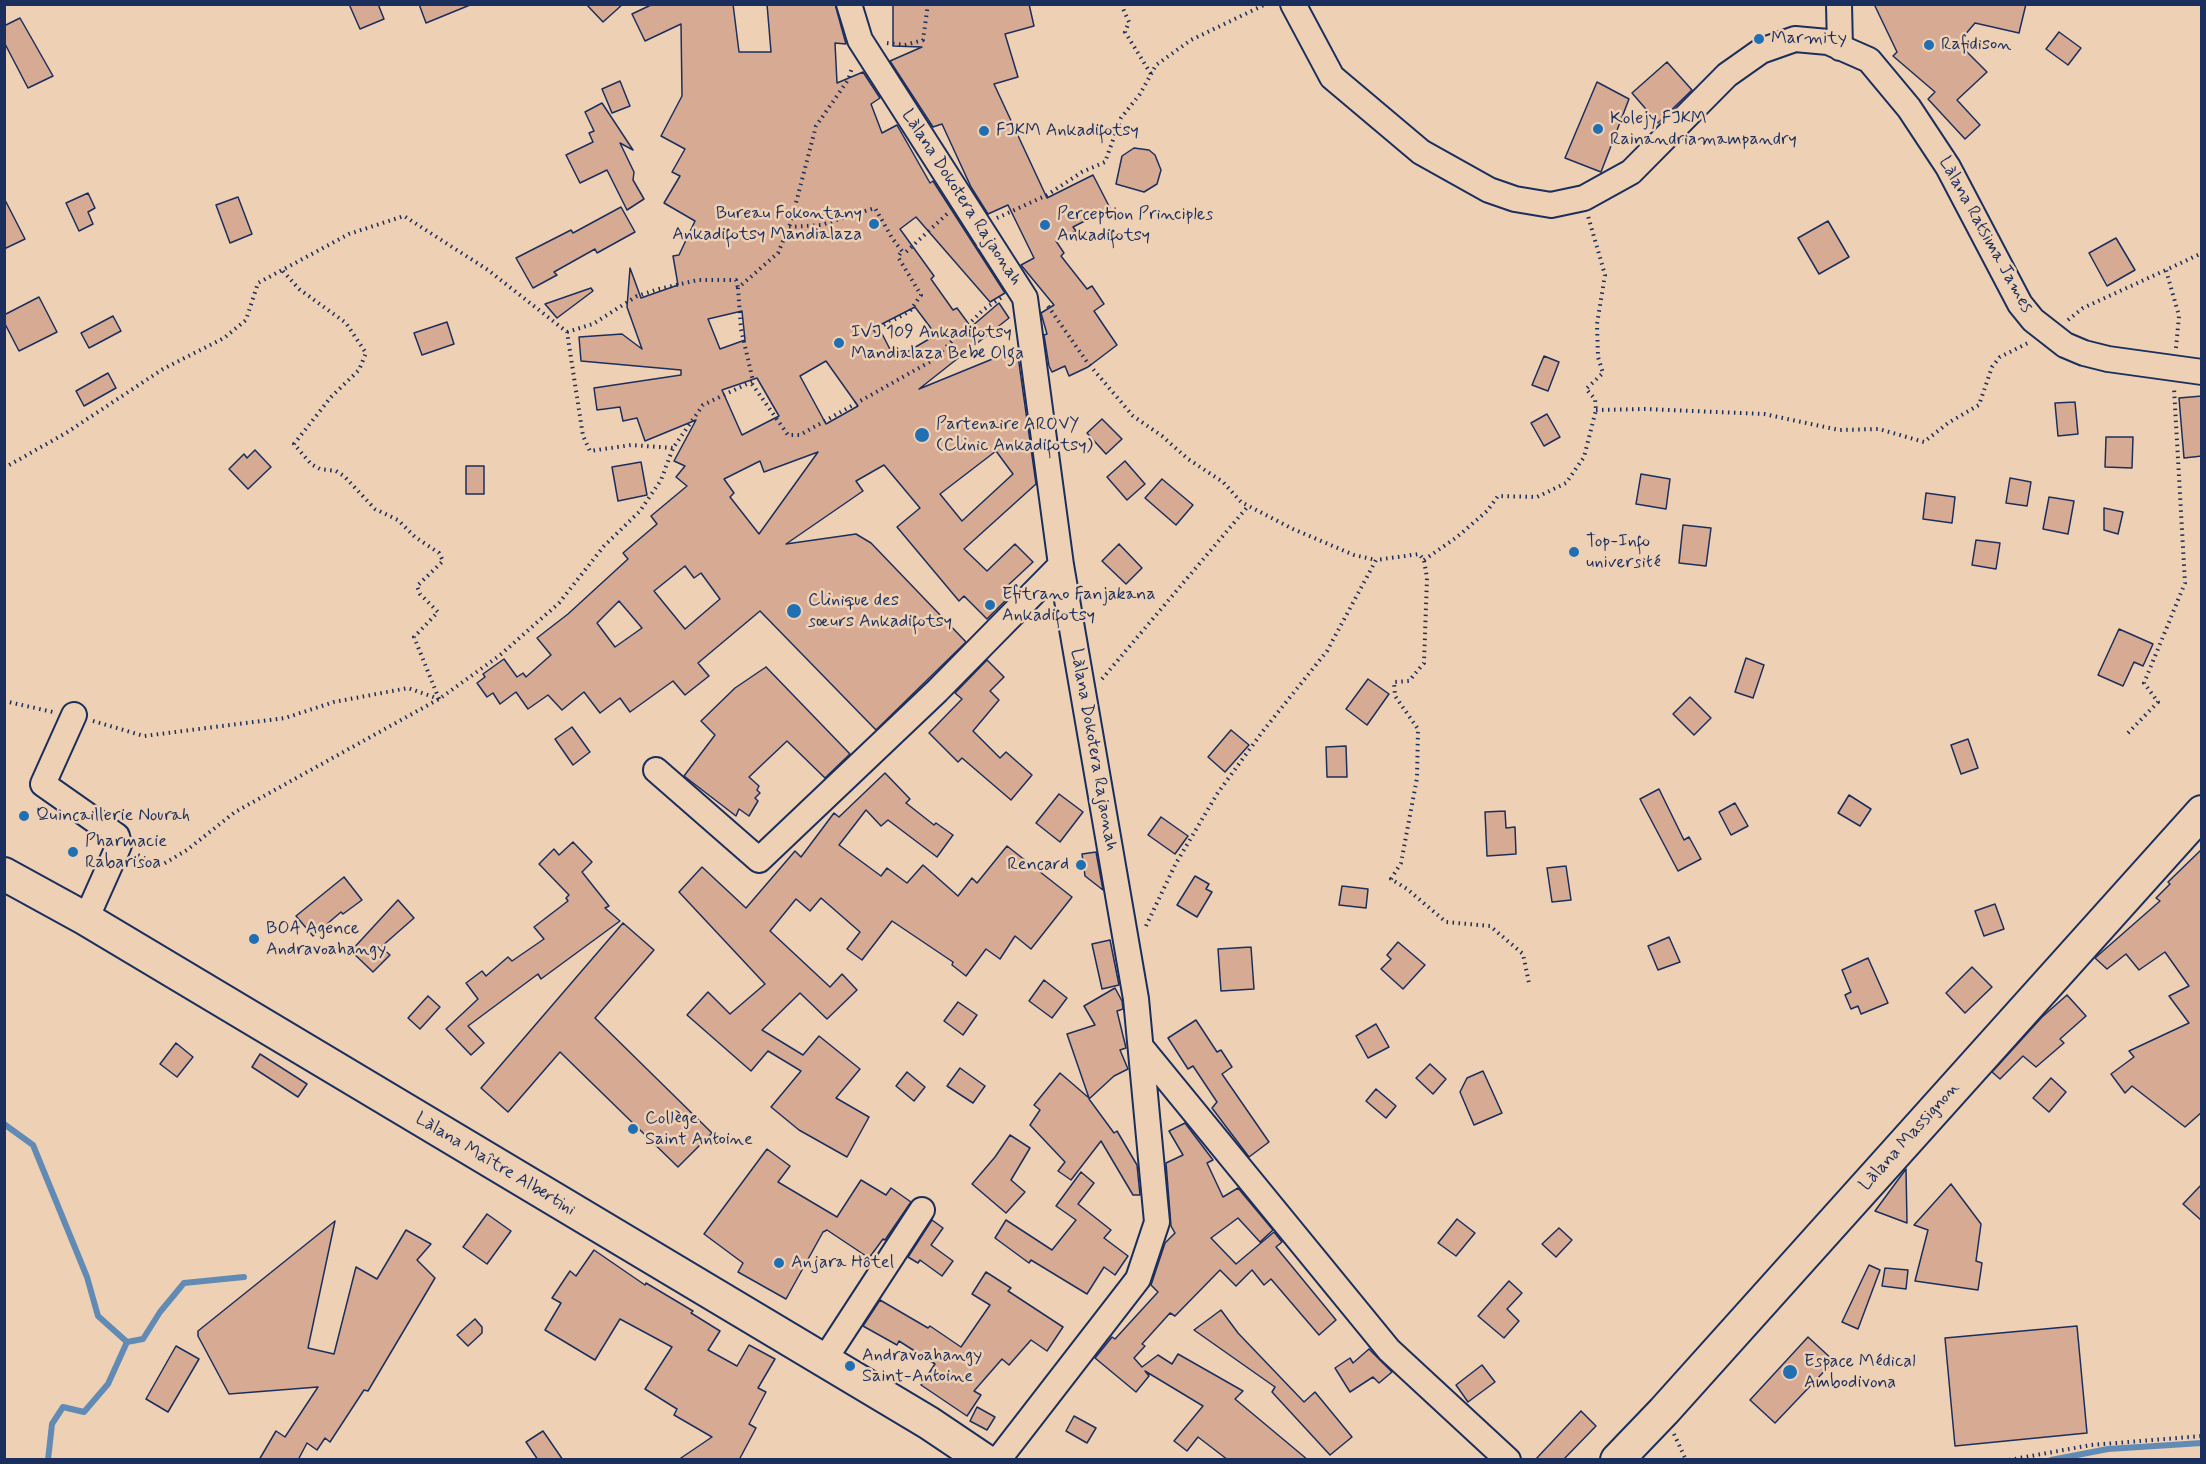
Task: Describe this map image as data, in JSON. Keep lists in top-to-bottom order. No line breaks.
{"streets":{"main road":["Làlana Massignon","Làlana Maître Albertini"],"street":["Làlana Dokotera Rajaonah","Làlana Ratsima James"]},"places":["Marmity","Rafidison","Kolejy FJKM Rainandriamampandry","FJKM Ankadifotsy","Bureau Fokontany Ankadifotsy Mandialaza","Perception Principles Ankadifotsy","IVJ 109 Ankadifotsy Mandialaza Bebe Olga","Partenaire AROVY (Clinic Ankadifotsy)","Top-Info université","Efitrano Fanjakana Ankadifotsy","Clinique des sœurs Ankadifotsy","Quincaillerie Nourah","Pharmacie Rabarisoa","Rencard","BOA Agence Andravoahangy","Collège Saint Antoine","Anjara Hôtel","Andravoahangy Saint-Antoine","Espace Médical Ambodivona"]}
